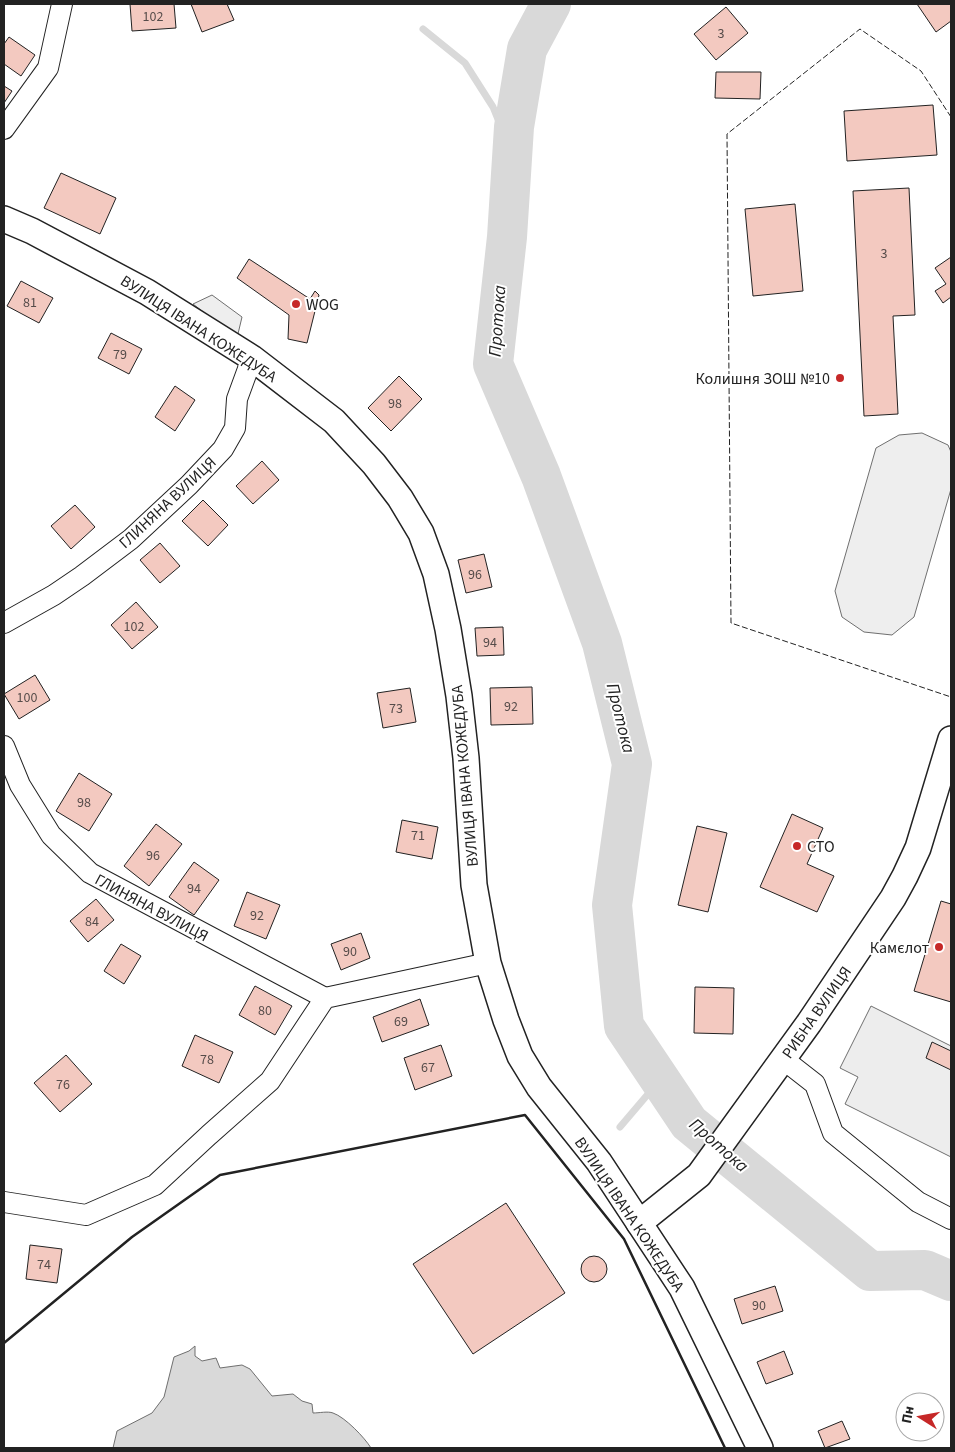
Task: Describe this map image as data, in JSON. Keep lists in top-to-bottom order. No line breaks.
{"streets":{"street":["ВУЛИЦЯ ІВАНА КОЖЕДУБА","ГЛИНЯНА ВУЛИЦЯ","РИБНА ВУЛИЦЯ"]},"crossings":[["ВУЛИЦЯ ІВАНА КОЖЕДУБА","ГЛИНЯНА ВУЛИЦЯ"],["ВУЛИЦЯ ІВАНА КОЖЕДУБА","РИБНА ВУЛИЦЯ"]],"water":["Протока"],"places":["WOG","Колишня ЗОШ №10","СТО","Камєлот"],"house_numbers":["102","3","3","81","79","98","96","102","94","100","92","73","98","71","96","94","92","84","90","80","69","78","67","76","74","90"],"north":"left"}
